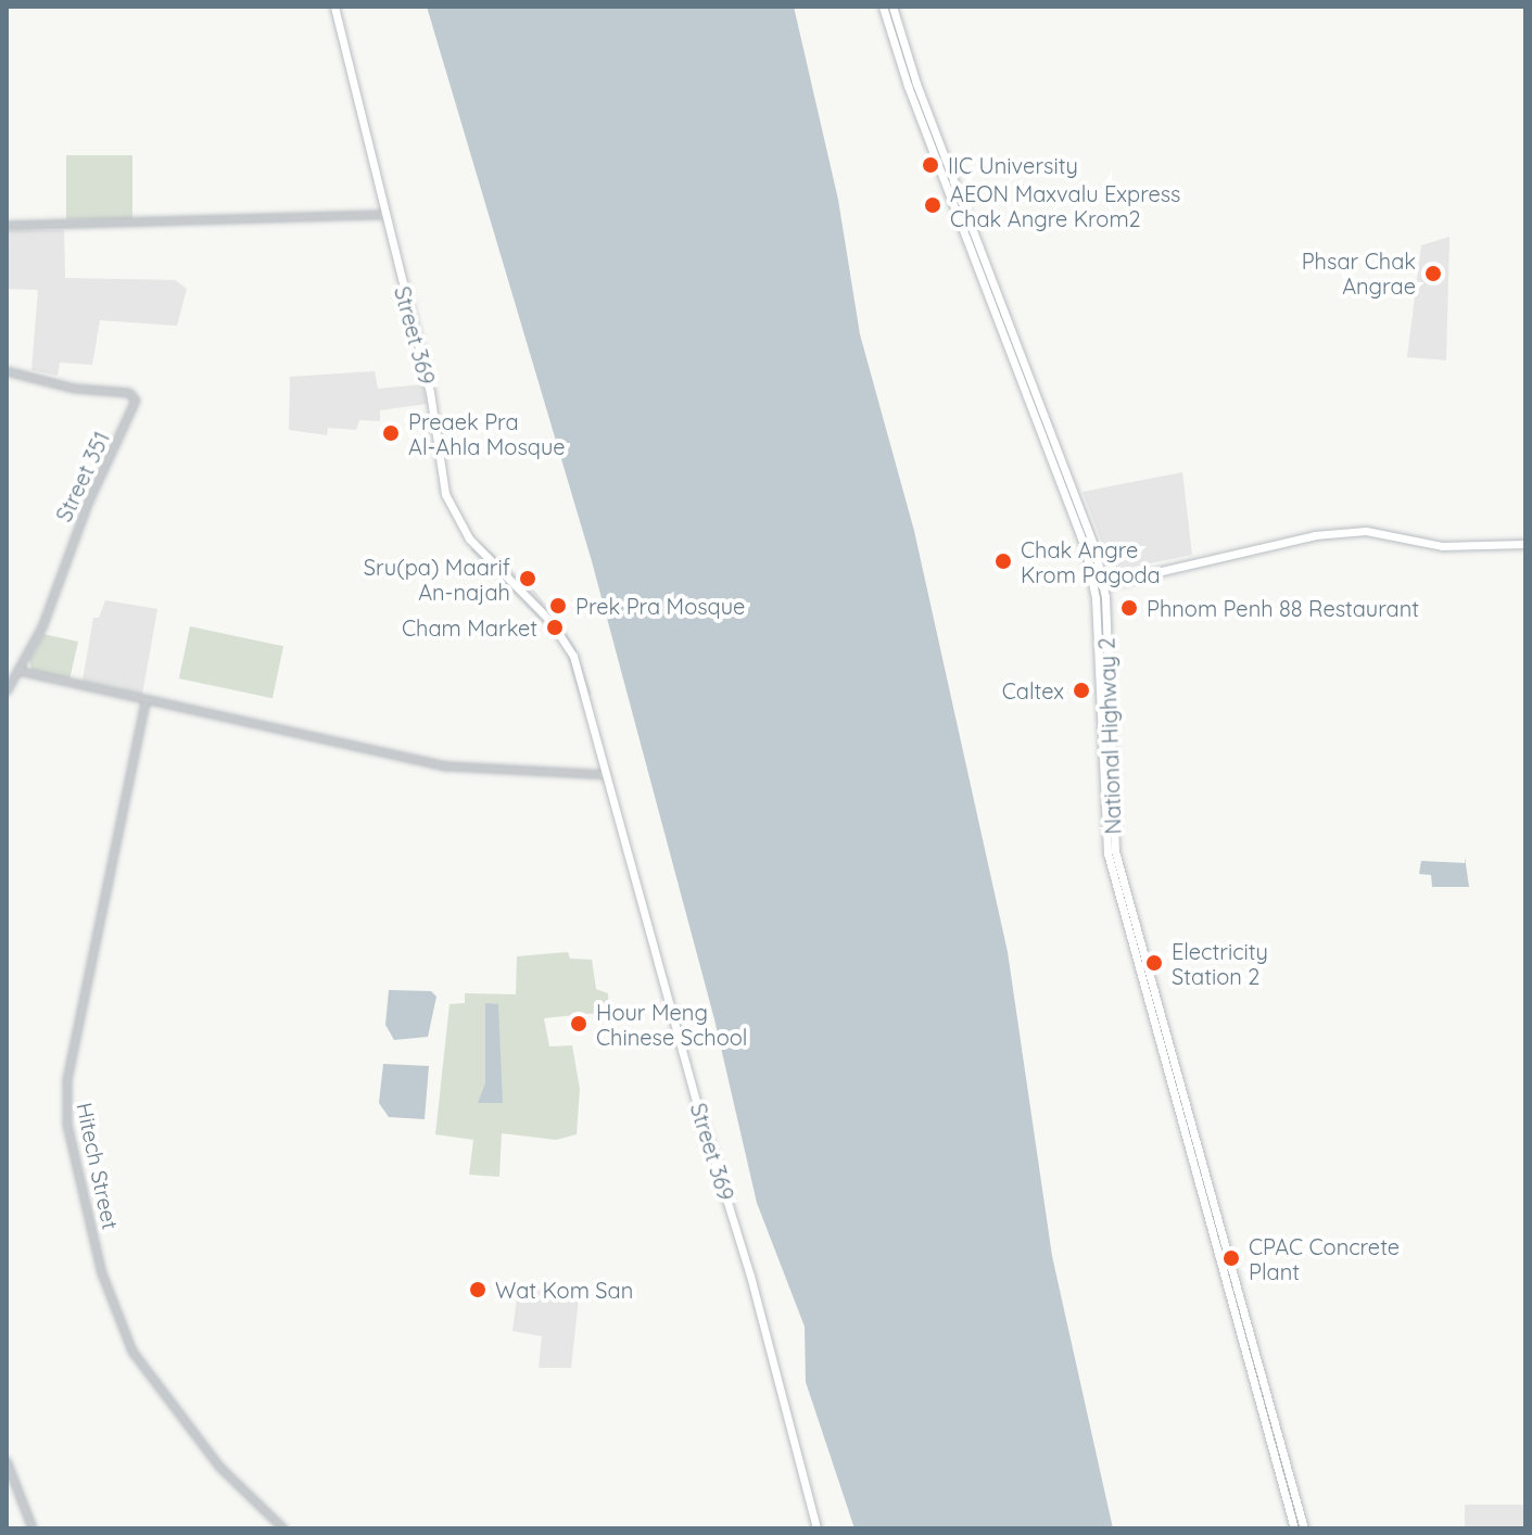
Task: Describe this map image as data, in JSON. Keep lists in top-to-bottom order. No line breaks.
{"streets":{"main road":["Street 369","National Highway 2"],"street":["Street 351","Hitech Street"]},"places":["IIC University","AEON Maxvalu Express Chak Angre Krom2","Phsar Chak Angrae","Preaek Pra Al-Ahla Mosque","Chak Angre Krom Pagoda","Sru(pa) Maarif An-najah","Prek Pra Mosque","Phnom Penh 88 Restaurant","Cham Market","Caltex","Electricity Station 2","Hour Meng Chinese School","CPAC Concrete Plant","Wat Kom San"]}
